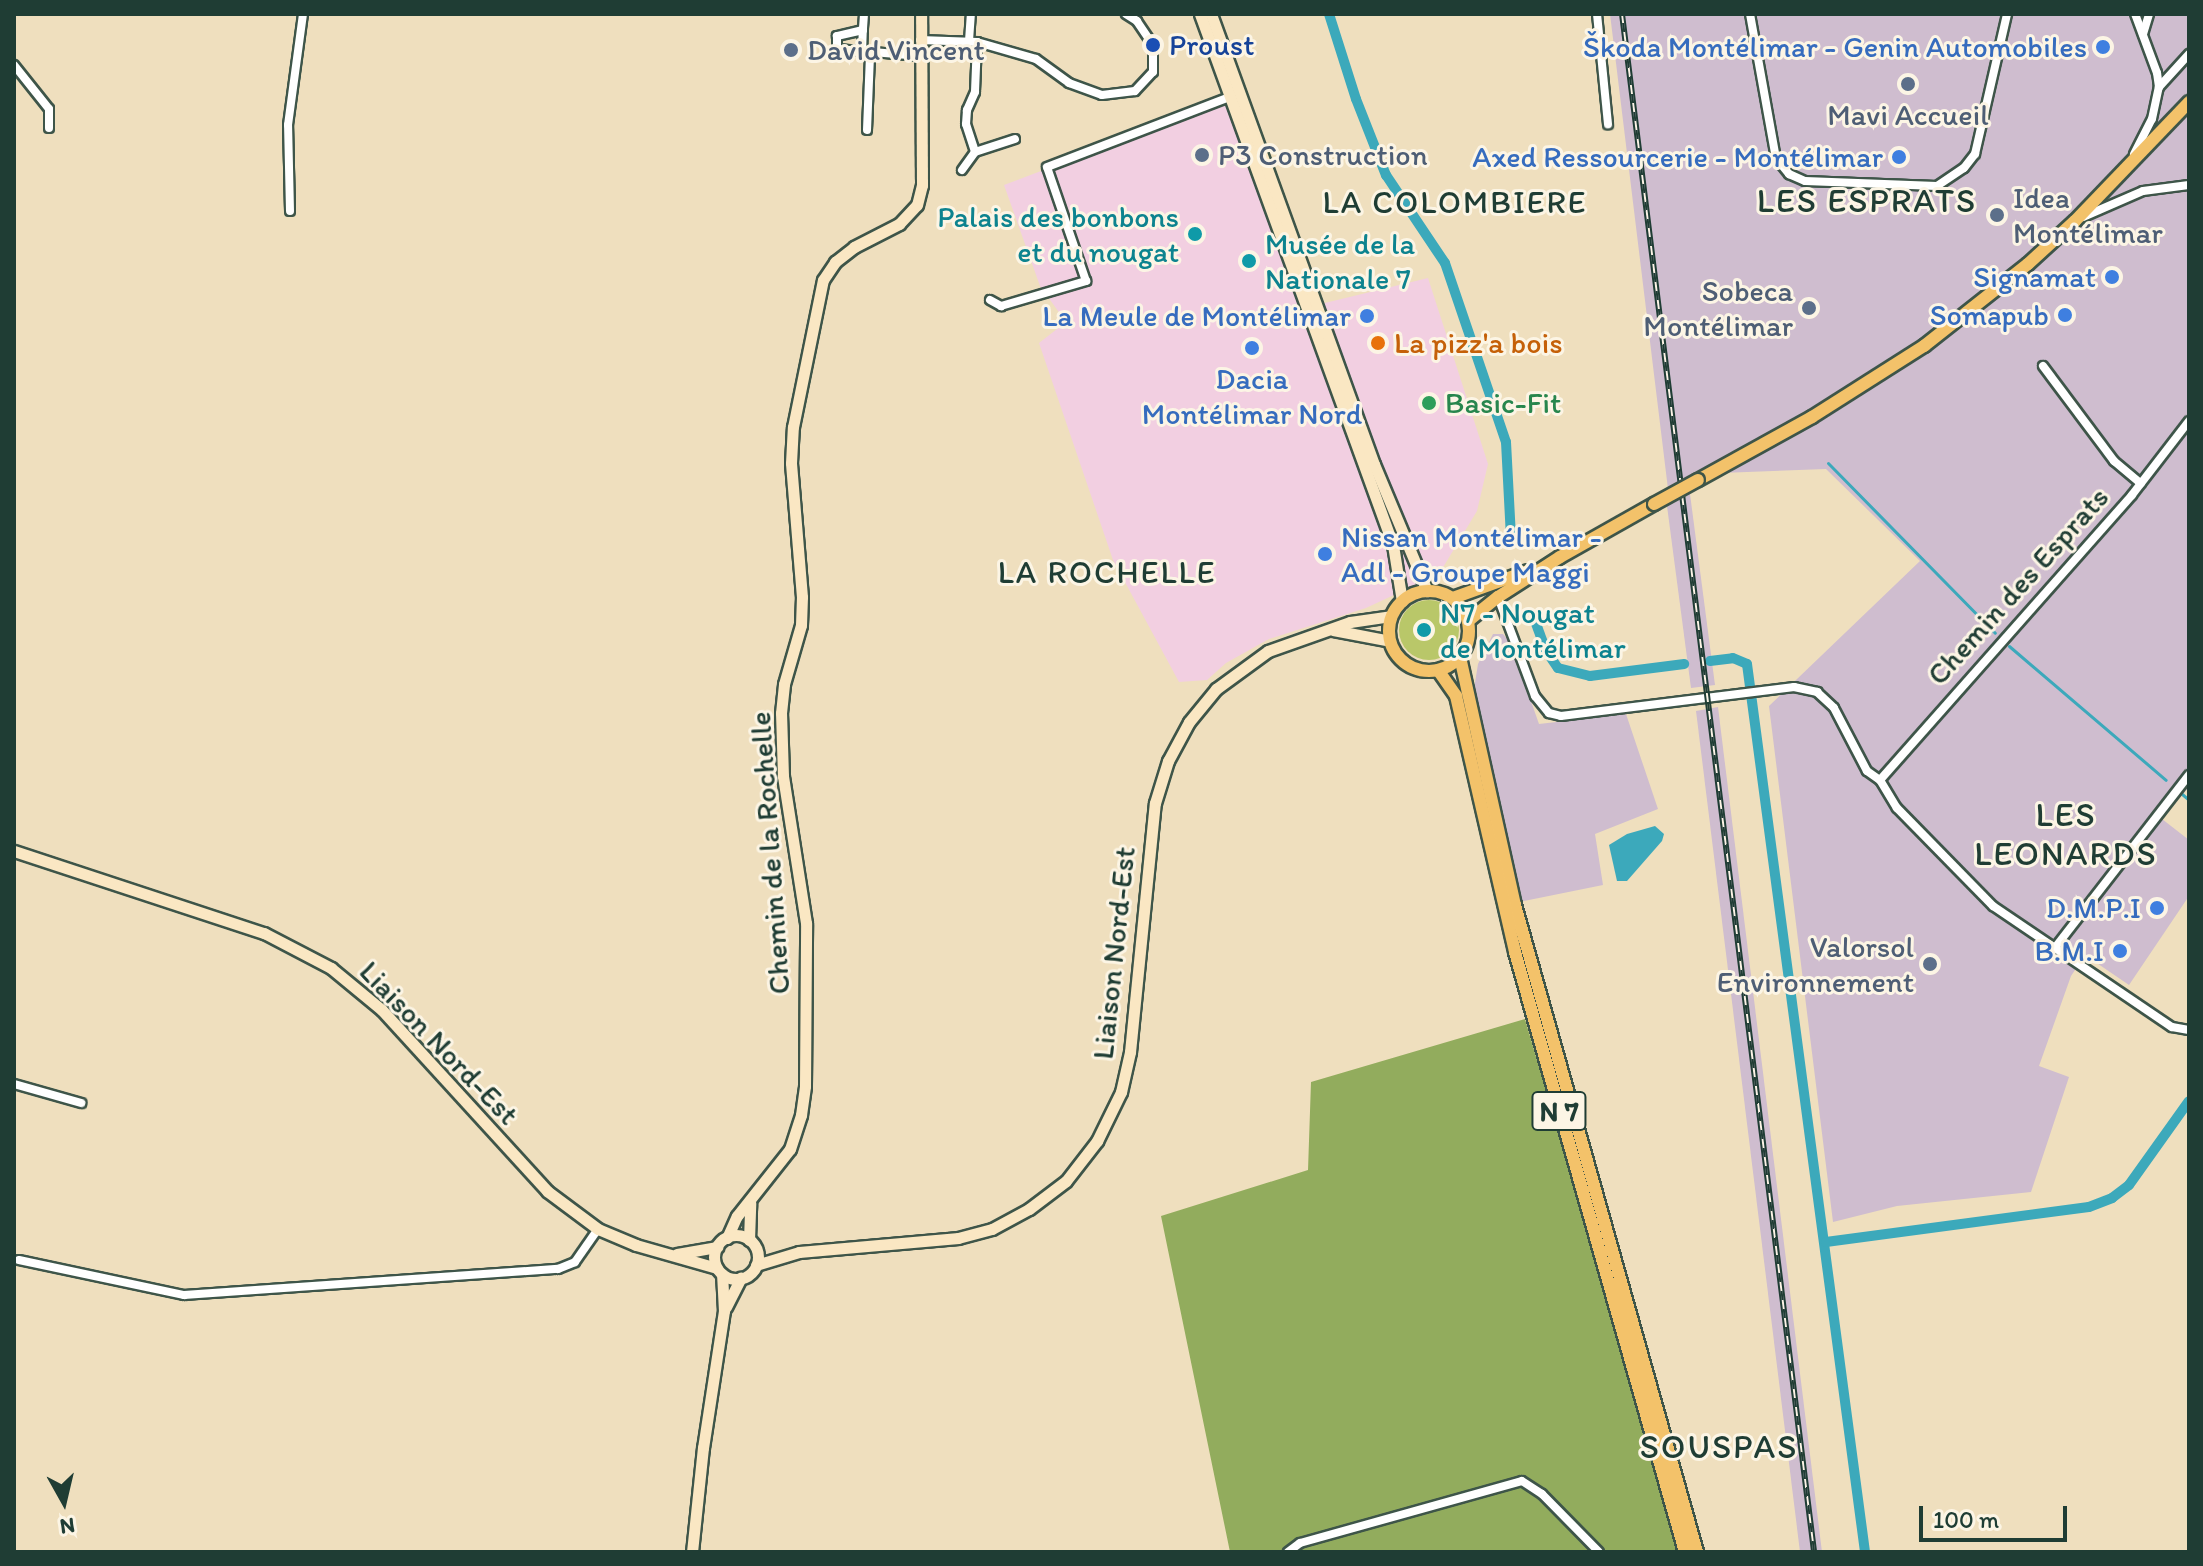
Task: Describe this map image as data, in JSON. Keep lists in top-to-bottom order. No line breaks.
{"streets":{"main road":["Chemin de la Rochelle","Liaison Nord-Est","N 7"],"street":["Chemin des Esprats"]},"crossings":[["Chemin de la Rochelle","Liaison Nord-Est"],["Liaison Nord-Est","N 7"]],"districts":["LES ESPRATS","LA COLOMBIERE","LA ROCHELLE","LES LEONARDS","SOUSPAS"],"places":["Proust","Škoda Montélimar - Genin Automobiles","David Vincent","Mavi Accueil","P3 Construction","Axed Ressourcerie - Montélimar","Idea Montélimar","Palais des bonbons et du nougat","Musée de la Nationale 7","Signamat","Sobeca Montélimar","Somapub","La Meule de Montélimar","La pizz'a bois","Dacia Montélimar Nord","Basic-Fit","Nissan Montélimar - Adl - Groupe Maggi","N7 - Nougat de Montélimar","D.M.P.I","B.M.I","Valorsol Environnement"],"scale_bar":"100 m","north":"bottom"}
